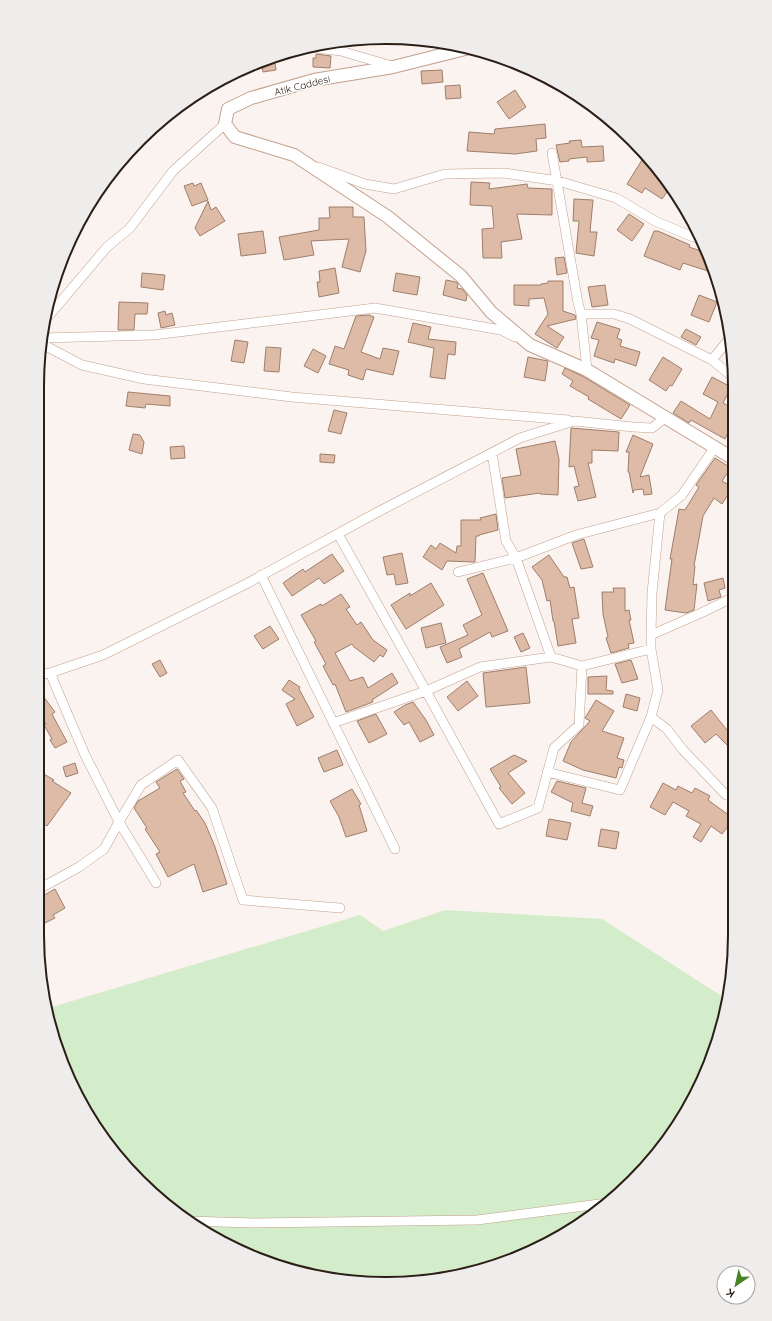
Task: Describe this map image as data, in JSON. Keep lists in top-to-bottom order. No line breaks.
{"streets":{"street":["Atik Caddesi"]},"north":"bottom left"}
